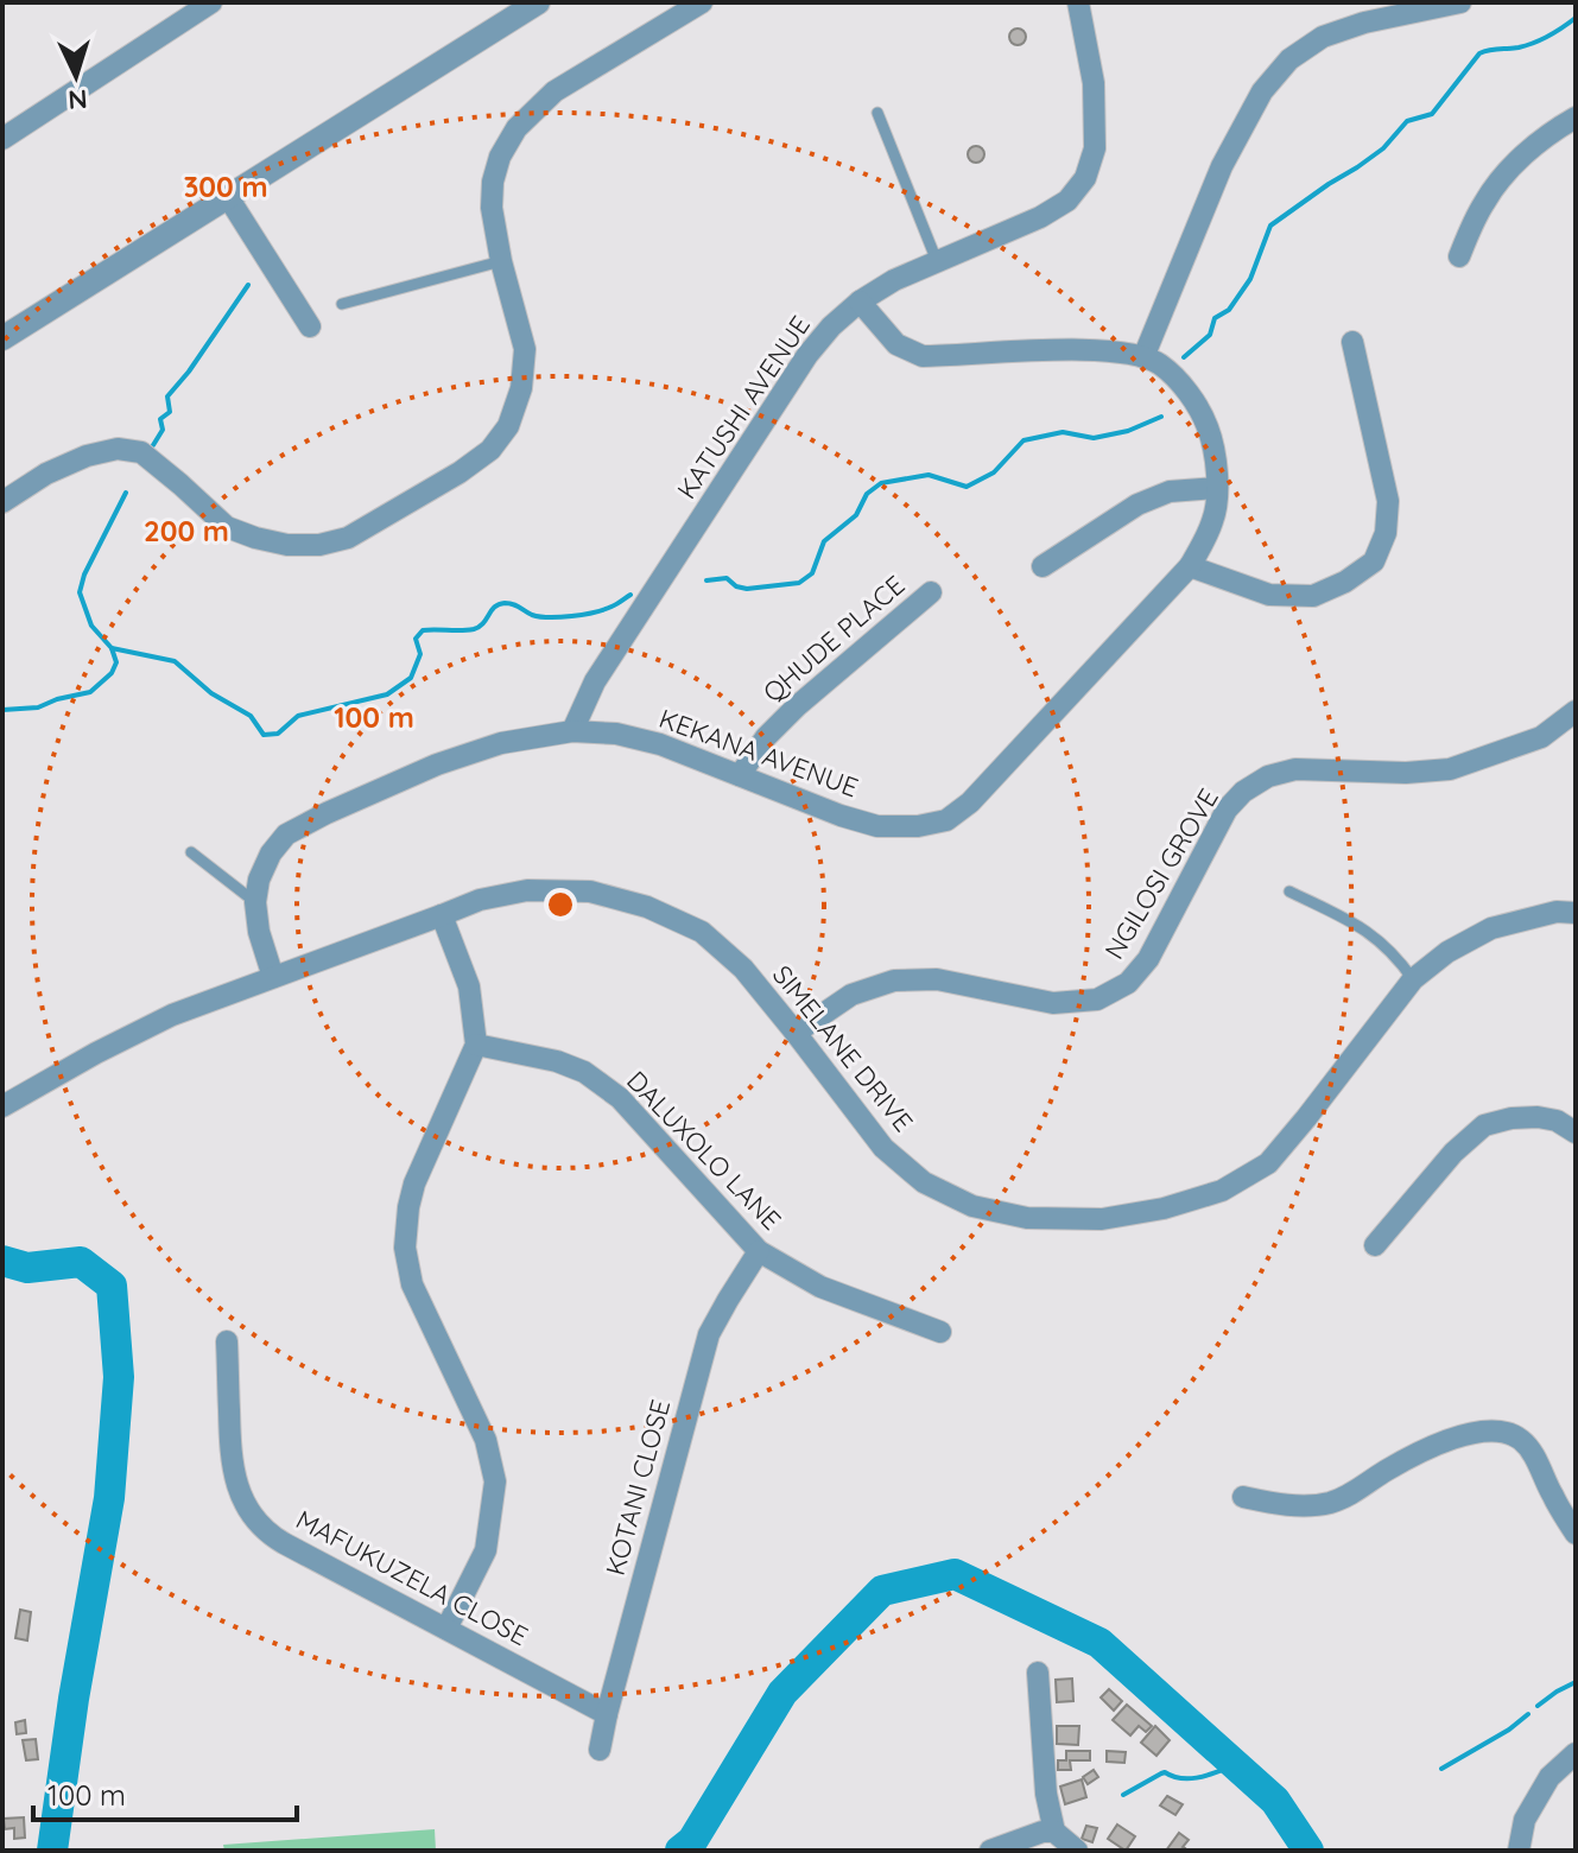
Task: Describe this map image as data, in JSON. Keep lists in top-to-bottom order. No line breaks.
{"streets":{"street":["KATUSHI AVENUE","QHUDE PLACE","KEKANA AVENUE","NGILOSI GROVE","SIMELANE DRIVE","DALUXOLO LANE","KOTANI CLOSE","MAFUKUZELA CLOSE"]},"crossings":[["KATUSHI AVENUE","KEKANA AVENUE"],["QHUDE PLACE","KEKANA AVENUE"],["KEKANA AVENUE","SIMELANE DRIVE"],["NGILOSI GROVE","SIMELANE DRIVE"],["DALUXOLO LANE","KOTANI CLOSE"],["KOTANI CLOSE","MAFUKUZELA CLOSE"]],"scale_bar":"100 m","north":"bottom","rings":["300 m","200 m","100 m"]}
